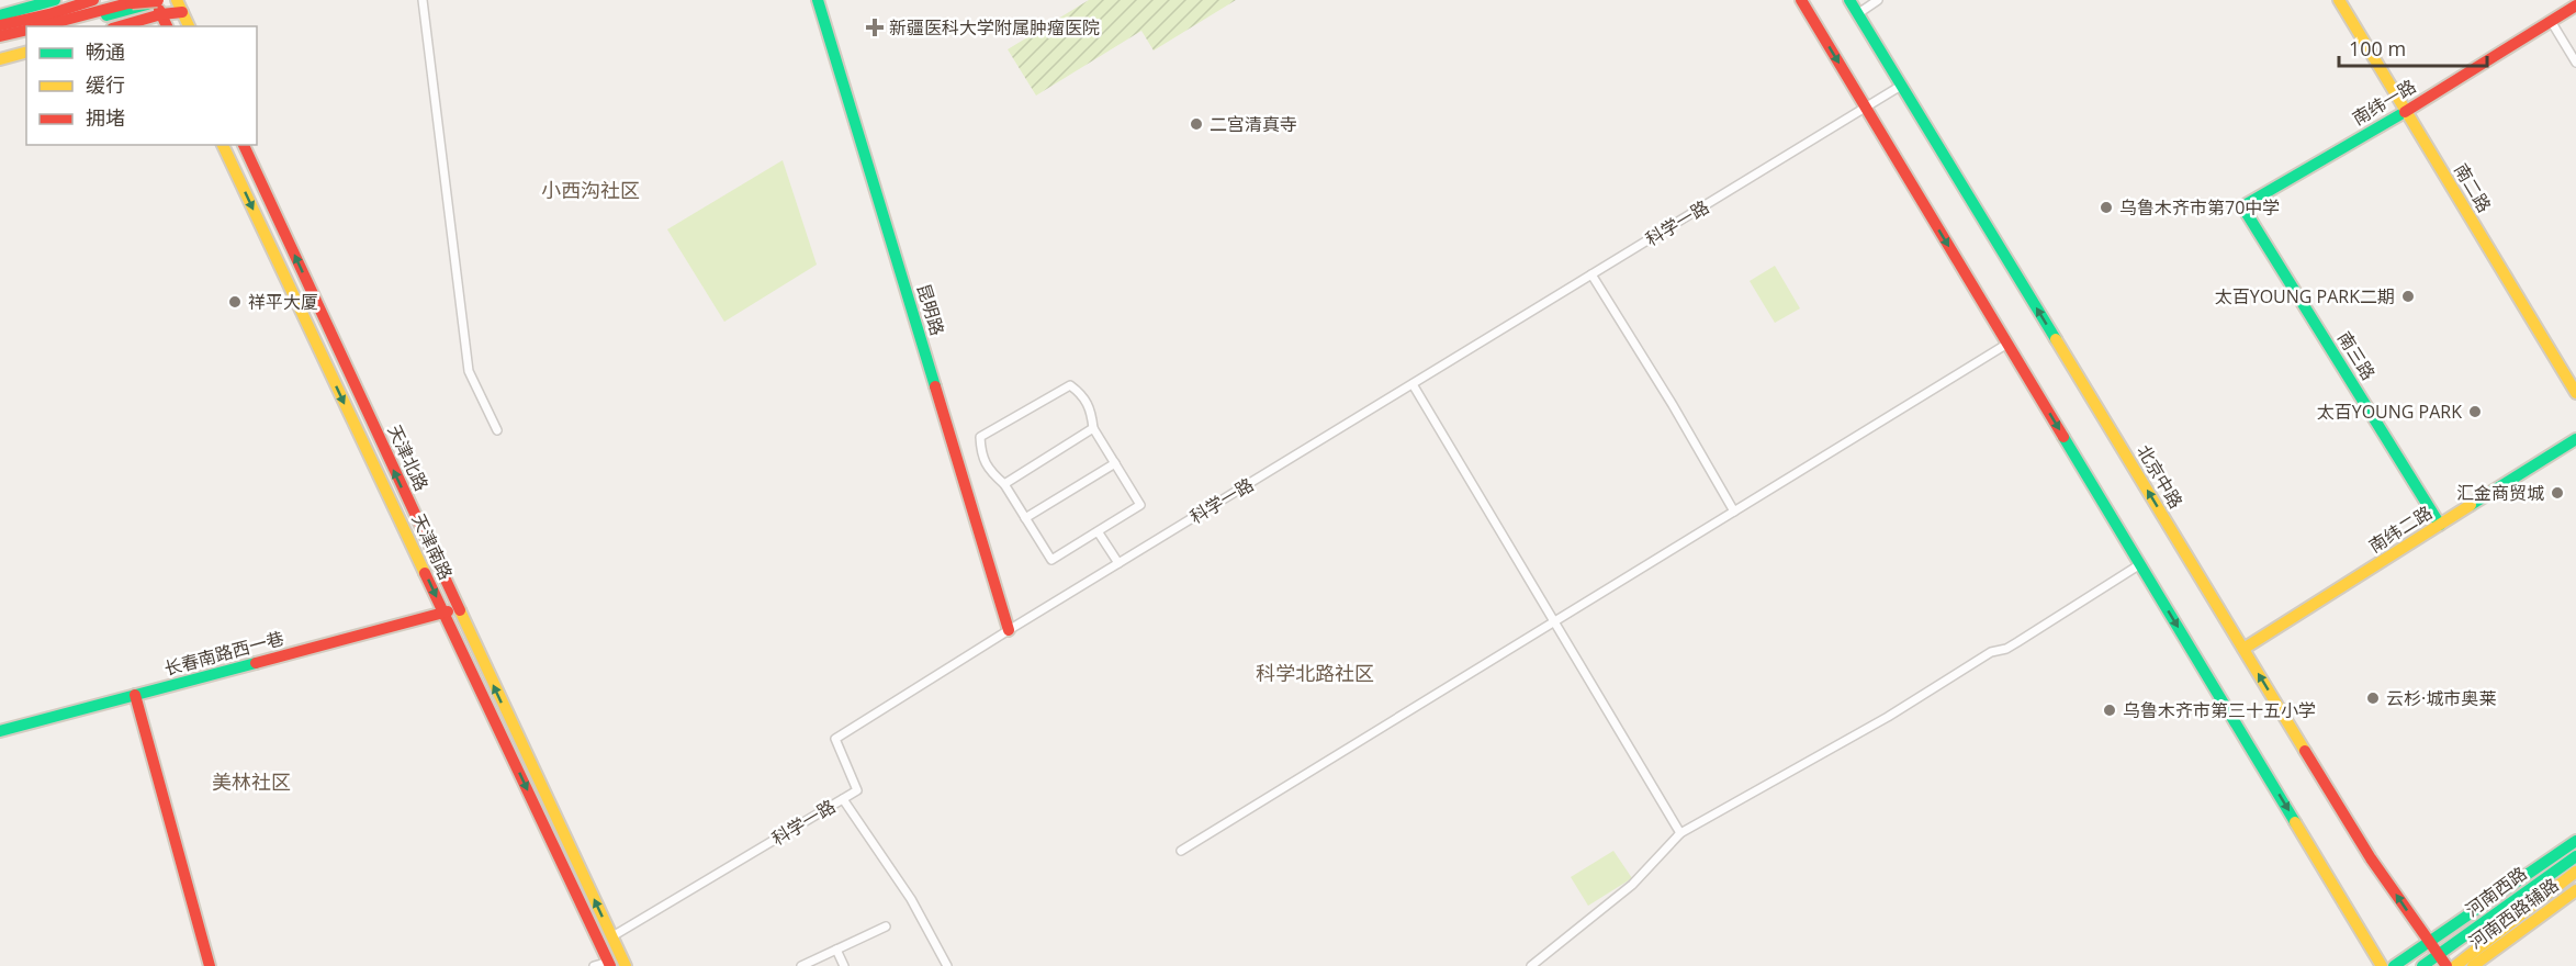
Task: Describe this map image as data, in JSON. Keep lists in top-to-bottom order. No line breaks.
{"streets":{"main road":["南纬一路","南二路","昆明路","南三路","天津北路","北京中路","南纬二路","天津南路","长春南路西一巷","河南西路","河南西路辅路"],"street":["科学一路"]},"crossings":[["南纬一路","南二路"],["南纬一路","南三路"],["科学一路","昆明路"],["科学一路","天津北路"],["科学一路","北京中路"],["南三路","南纬二路"],["天津北路","天津南路"],["天津北路","长春南路西一巷"],["北京中路","南纬二路"],["北京中路","河南西路"],["北京中路","河南西路辅路"],["天津南路","长春南路西一巷"]],"one_way":["天津北路","天津南路"],"districts":["小西沟社区","科学北路社区","美林社区"],"places":{"health":["新疆医科大学附属肿瘤医院"],"other":["二宫清真寺","乌鲁木齐市第70中学","太百YOUNG PARK二期","祥平大厦","太百YOUNG PARK","汇金商贸城","云杉·城市奥莱","乌鲁木齐市第三十五小学"]},"legend":["畅通","缓行","拥堵"],"scale_bar":"100 m"}
